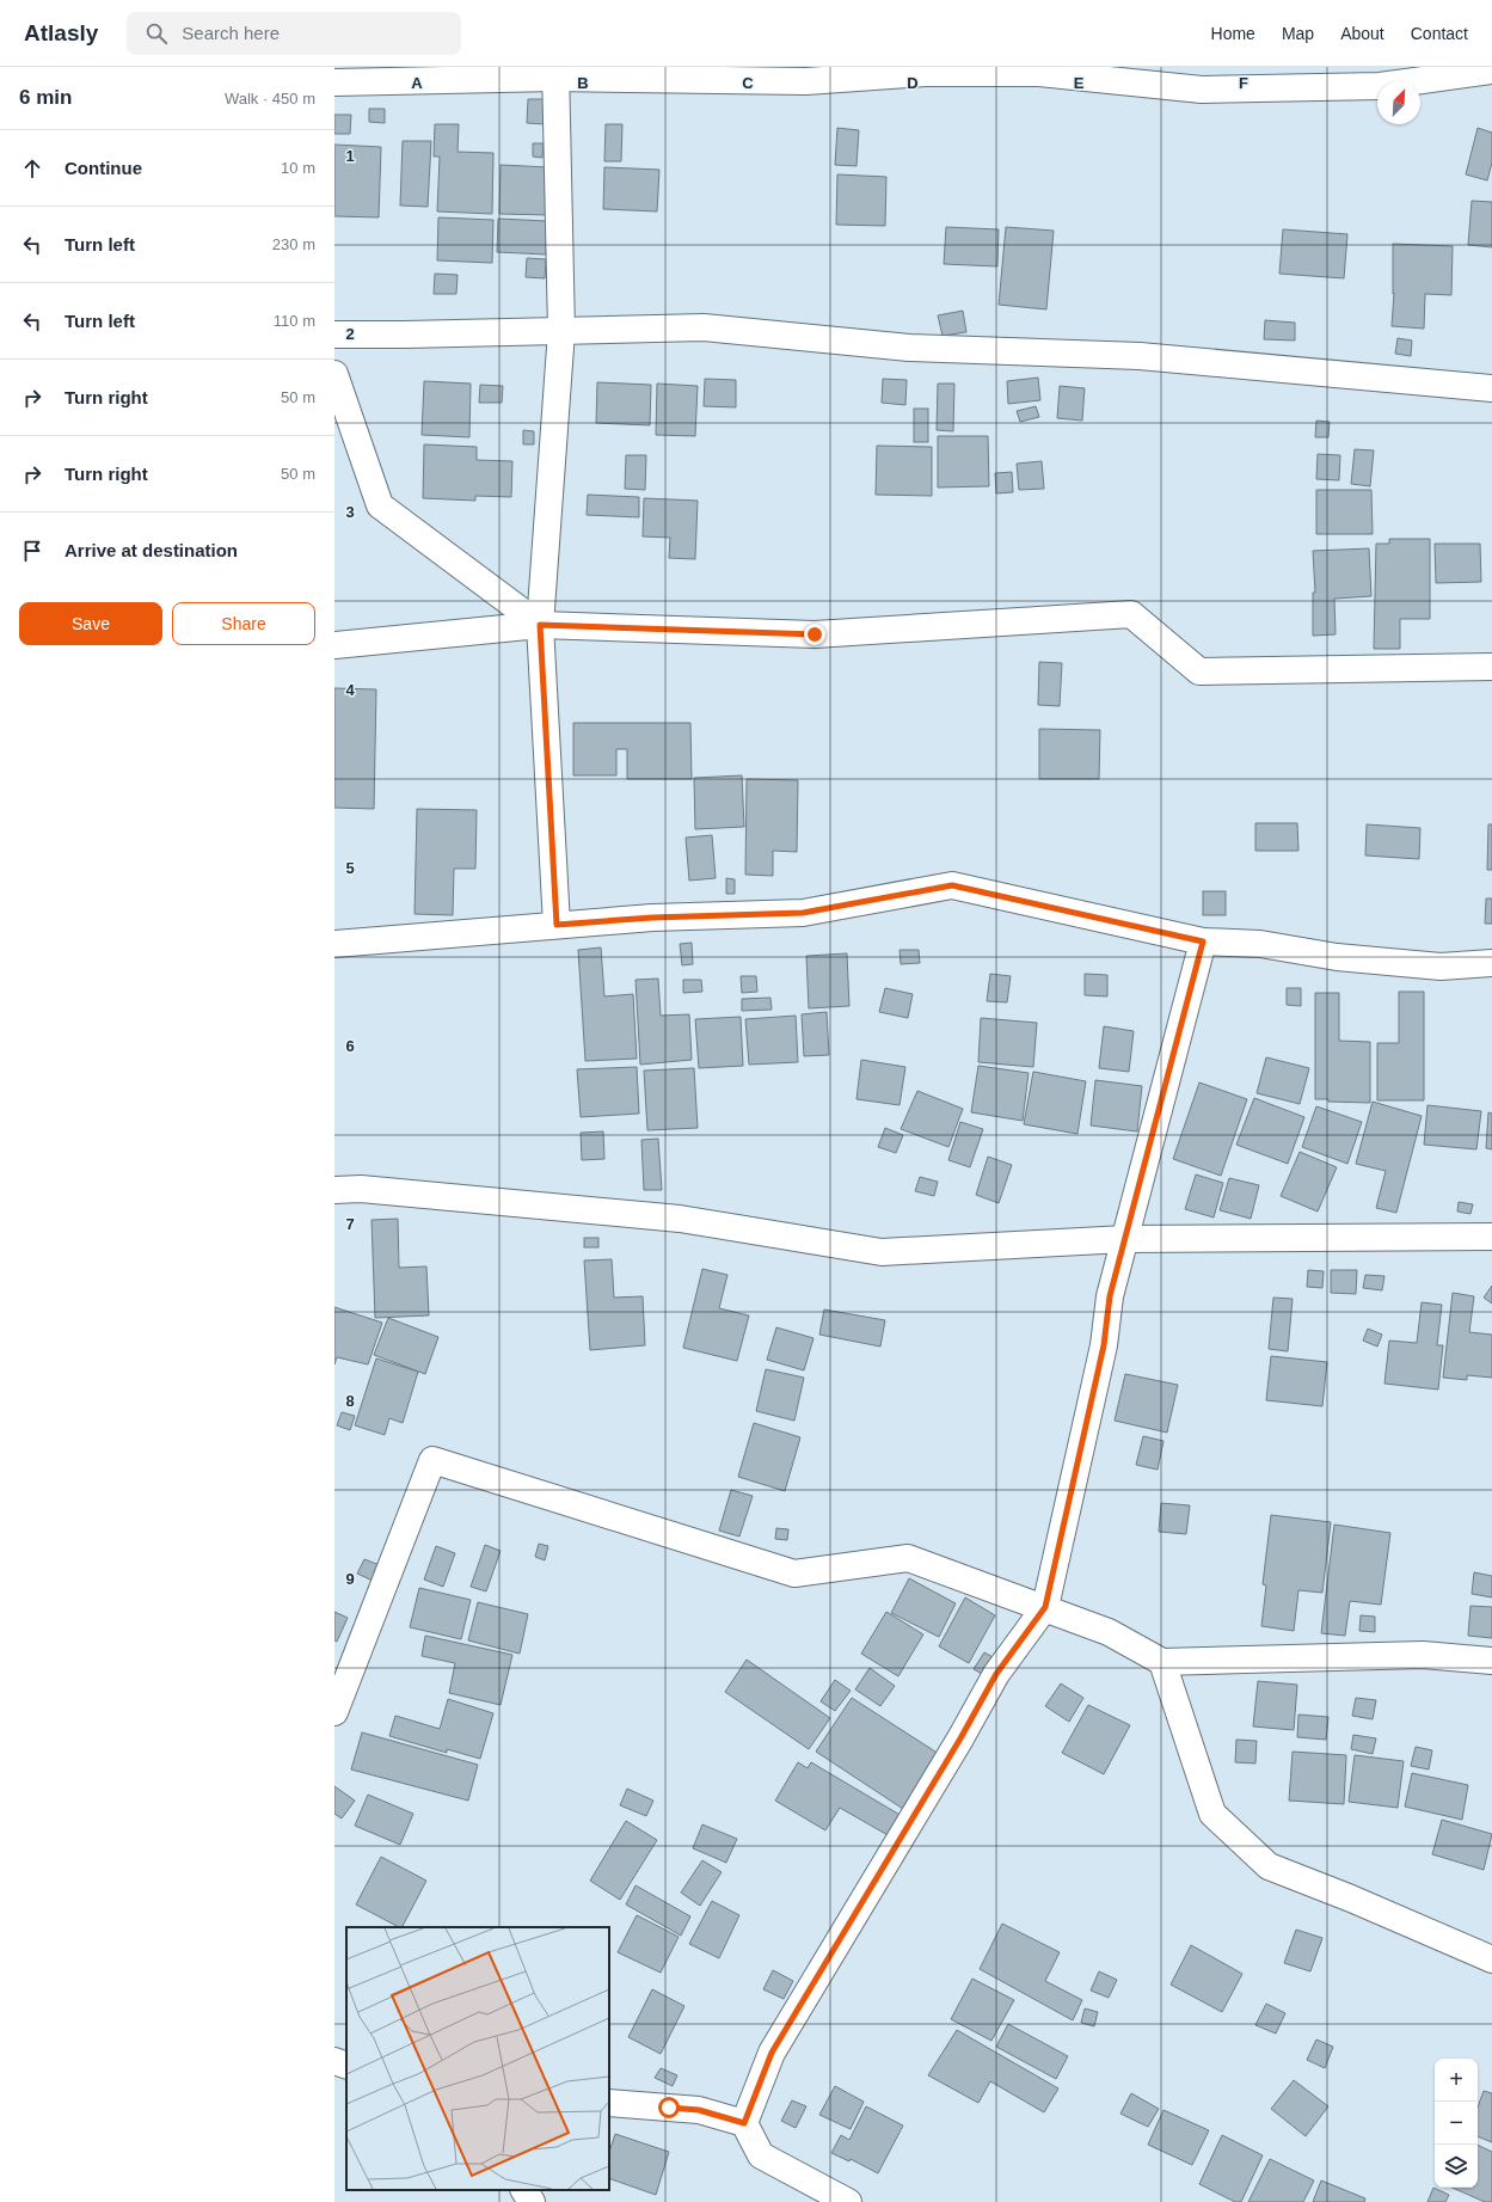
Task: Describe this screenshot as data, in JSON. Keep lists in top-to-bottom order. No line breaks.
{"north":"top right","page":{"header":"Atlasly","search":"Search here","nav":["Home","Map","About","Contact"],"heading":["6 min","Walk · 450 m"],"list":[["Continue","10 m"],["Turn left","230 m"],["Turn left","110 m"],["Turn right","50 m"],["Turn right","50 m"],"Arrive at destination"],"buttons":["Save","Share"],"map_buttons":["+","−"]},"grid":{"columns":["A","B","C","D","E","F"],"rows":["1","2","3","4","5","6","7","8","9"]}}
